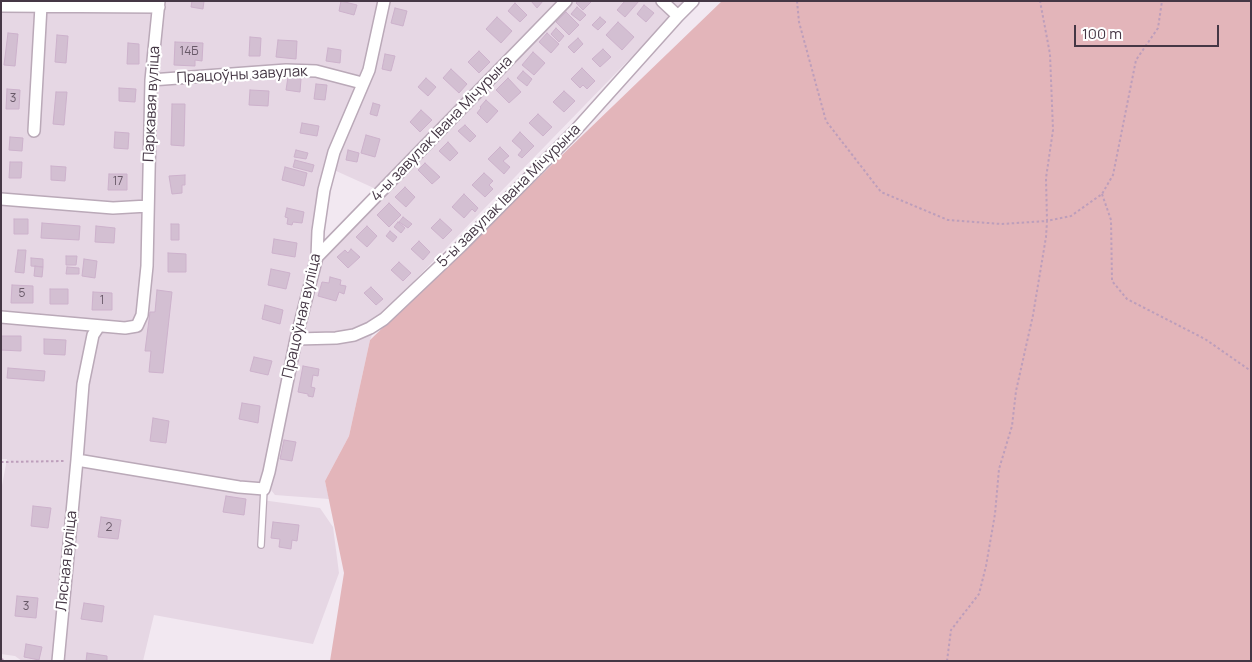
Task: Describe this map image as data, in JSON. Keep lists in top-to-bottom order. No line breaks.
{"streets":{"street":["Працоўны завулак","Паркавая вуліца","4-ы завулак Івана Мічурына","5-ы завулак Івана Мічурына","Працоўная вуліца","Лясная вуліца"]},"crossings":[["Працоўны завулак","Паркавая вуліца"],["Працоўны завулак","Працоўная вуліца"],["Паркавая вуліца","Лясная вуліца"],["4-ы завулак Івана Мічурына","Працоўная вуліца"],["5-ы завулак Івана Мічурына","Працоўная вуліца"]],"house_numbers":["14Б","3","17","5","1","2","3"],"scale_bar":"100 m"}
